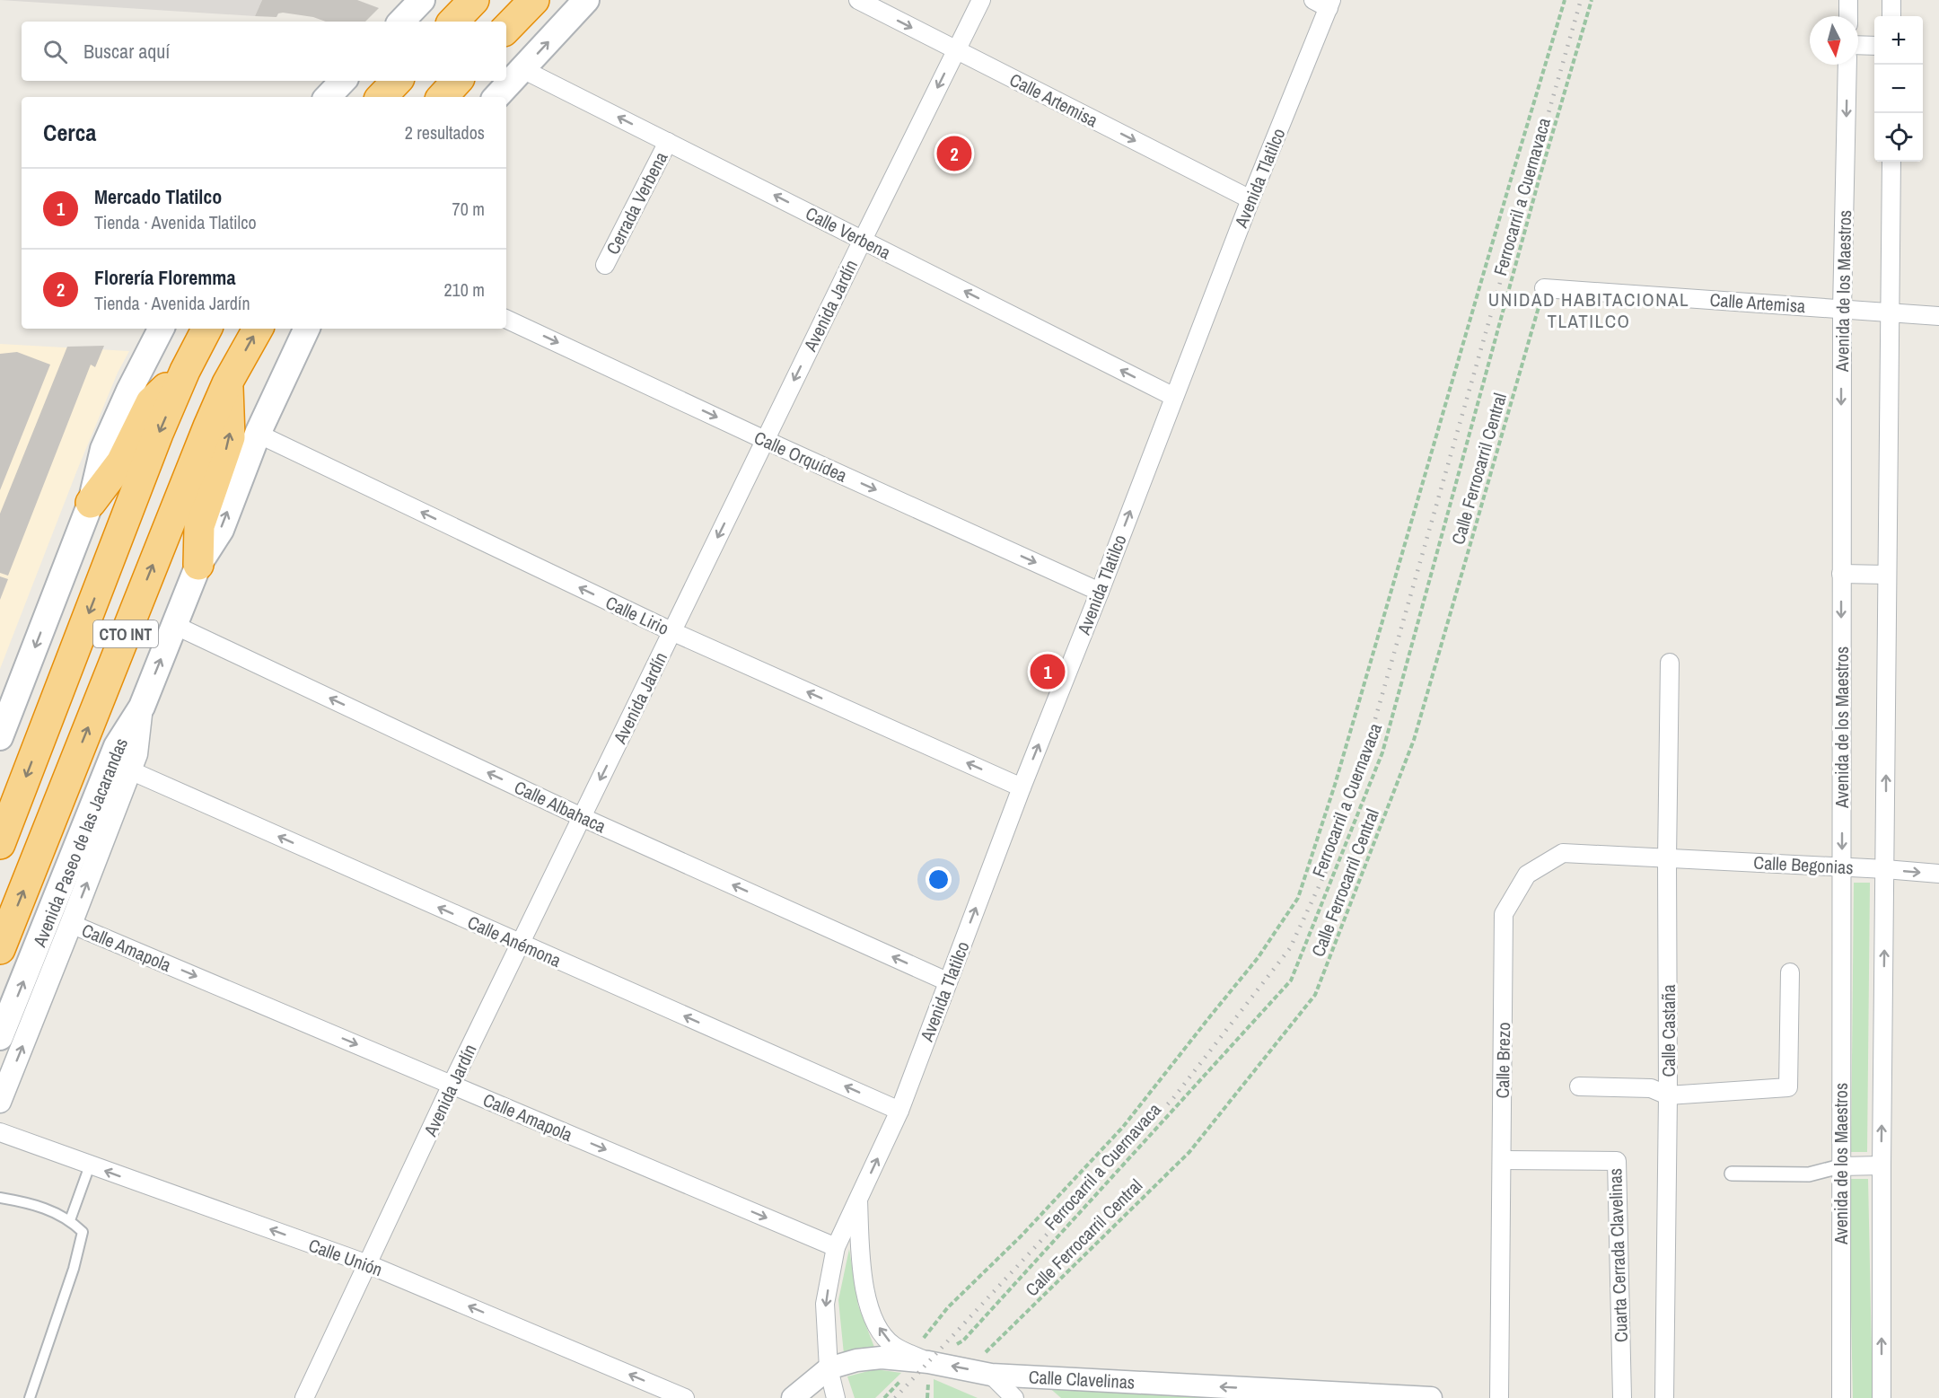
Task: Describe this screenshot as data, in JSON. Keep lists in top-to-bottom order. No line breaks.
{"streets":{"highway":["CTO INT"],"main road":["Avenida Paseo de las Jacarandas"],"street":["Calle Artemisa","Avenida Tlatilco","Cerrada Verbena","Calle Verbena","Avenida de los Maestros","Avenida Jardín","Calle Orquídea","Calle Lirio","Calle Albahaca","Calle Begonias","Calle Anémona","Calle Amapola","Calle Castaña","Calle Brezo","Cuarta Cerrada Clavelinas","Calle Unión","Calle Clavelinas"],"path":["Ferrocarril a Cuernavaca","Calle Ferrocarril Central"]},"crossings":[["Calle Artemisa","Avenida Tlatilco"],["Calle Artemisa","Avenida de los Maestros"],["Calle Artemisa","Avenida Jardín"],["Calle Artemisa","Calle Ferrocarril Central"],["Avenida Tlatilco","Ferrocarril a Cuernavaca"],["Avenida Tlatilco","Calle Verbena"],["Avenida Tlatilco","Calle Orquídea"],["Avenida Tlatilco","Calle Lirio"],["Avenida Tlatilco","Calle Albahaca"],["Avenida Tlatilco","Calle Anémona"],["Avenida Tlatilco","Calle Amapola"],["Avenida Tlatilco","Calle Clavelinas"],["Ferrocarril a Cuernavaca","Calle Clavelinas"],["Cerrada Verbena","Calle Verbena"],["Calle Verbena","Avenida Jardín"],["Avenida de los Maestros","Calle Begonias"],["Avenida Jardín","Calle Orquídea"],["Avenida Jardín","Calle Lirio"],["Avenida Jardín","Calle Albahaca"],["Avenida Jardín","Calle Anémona"],["Avenida Jardín","Calle Amapola"],["Avenida Jardín","Calle Unión"],["Calle Ferrocarril Central","Calle Clavelinas"],["Calle Lirio","Avenida Paseo de las Jacarandas"],["Calle Albahaca","Avenida Paseo de las Jacarandas"],["Calle Begonias","Calle Castaña"],["Calle Begonias","Calle Brezo"],["Calle Castaña","Calle Brezo"],["Calle Brezo","Cuarta Cerrada Clavelinas"]],"one_way":["Calle Artemisa","Calle Verbena","Avenida Jardín","Calle Orquídea","Calle Lirio","Calle Albahaca","Calle Anémona","Calle Amapola","Calle Unión","Calle Clavelinas"],"districts":["UNIDAD HABITACIONAL TLATILCO"],"north":"bottom","page":{"map_buttons":["+","−"],"search":"Buscar aquí","heading":["Cerca","2 resultados"],"pins":["2","1"],"list":[{"mark":"1","name":"Mercado Tlatilco","note":"Tienda · Avenida Tlatilco","value":"70 m"},{"mark":"2","name":"Florería Floremma","note":"Tienda · Avenida Jardín","value":"210 m"}]}}
